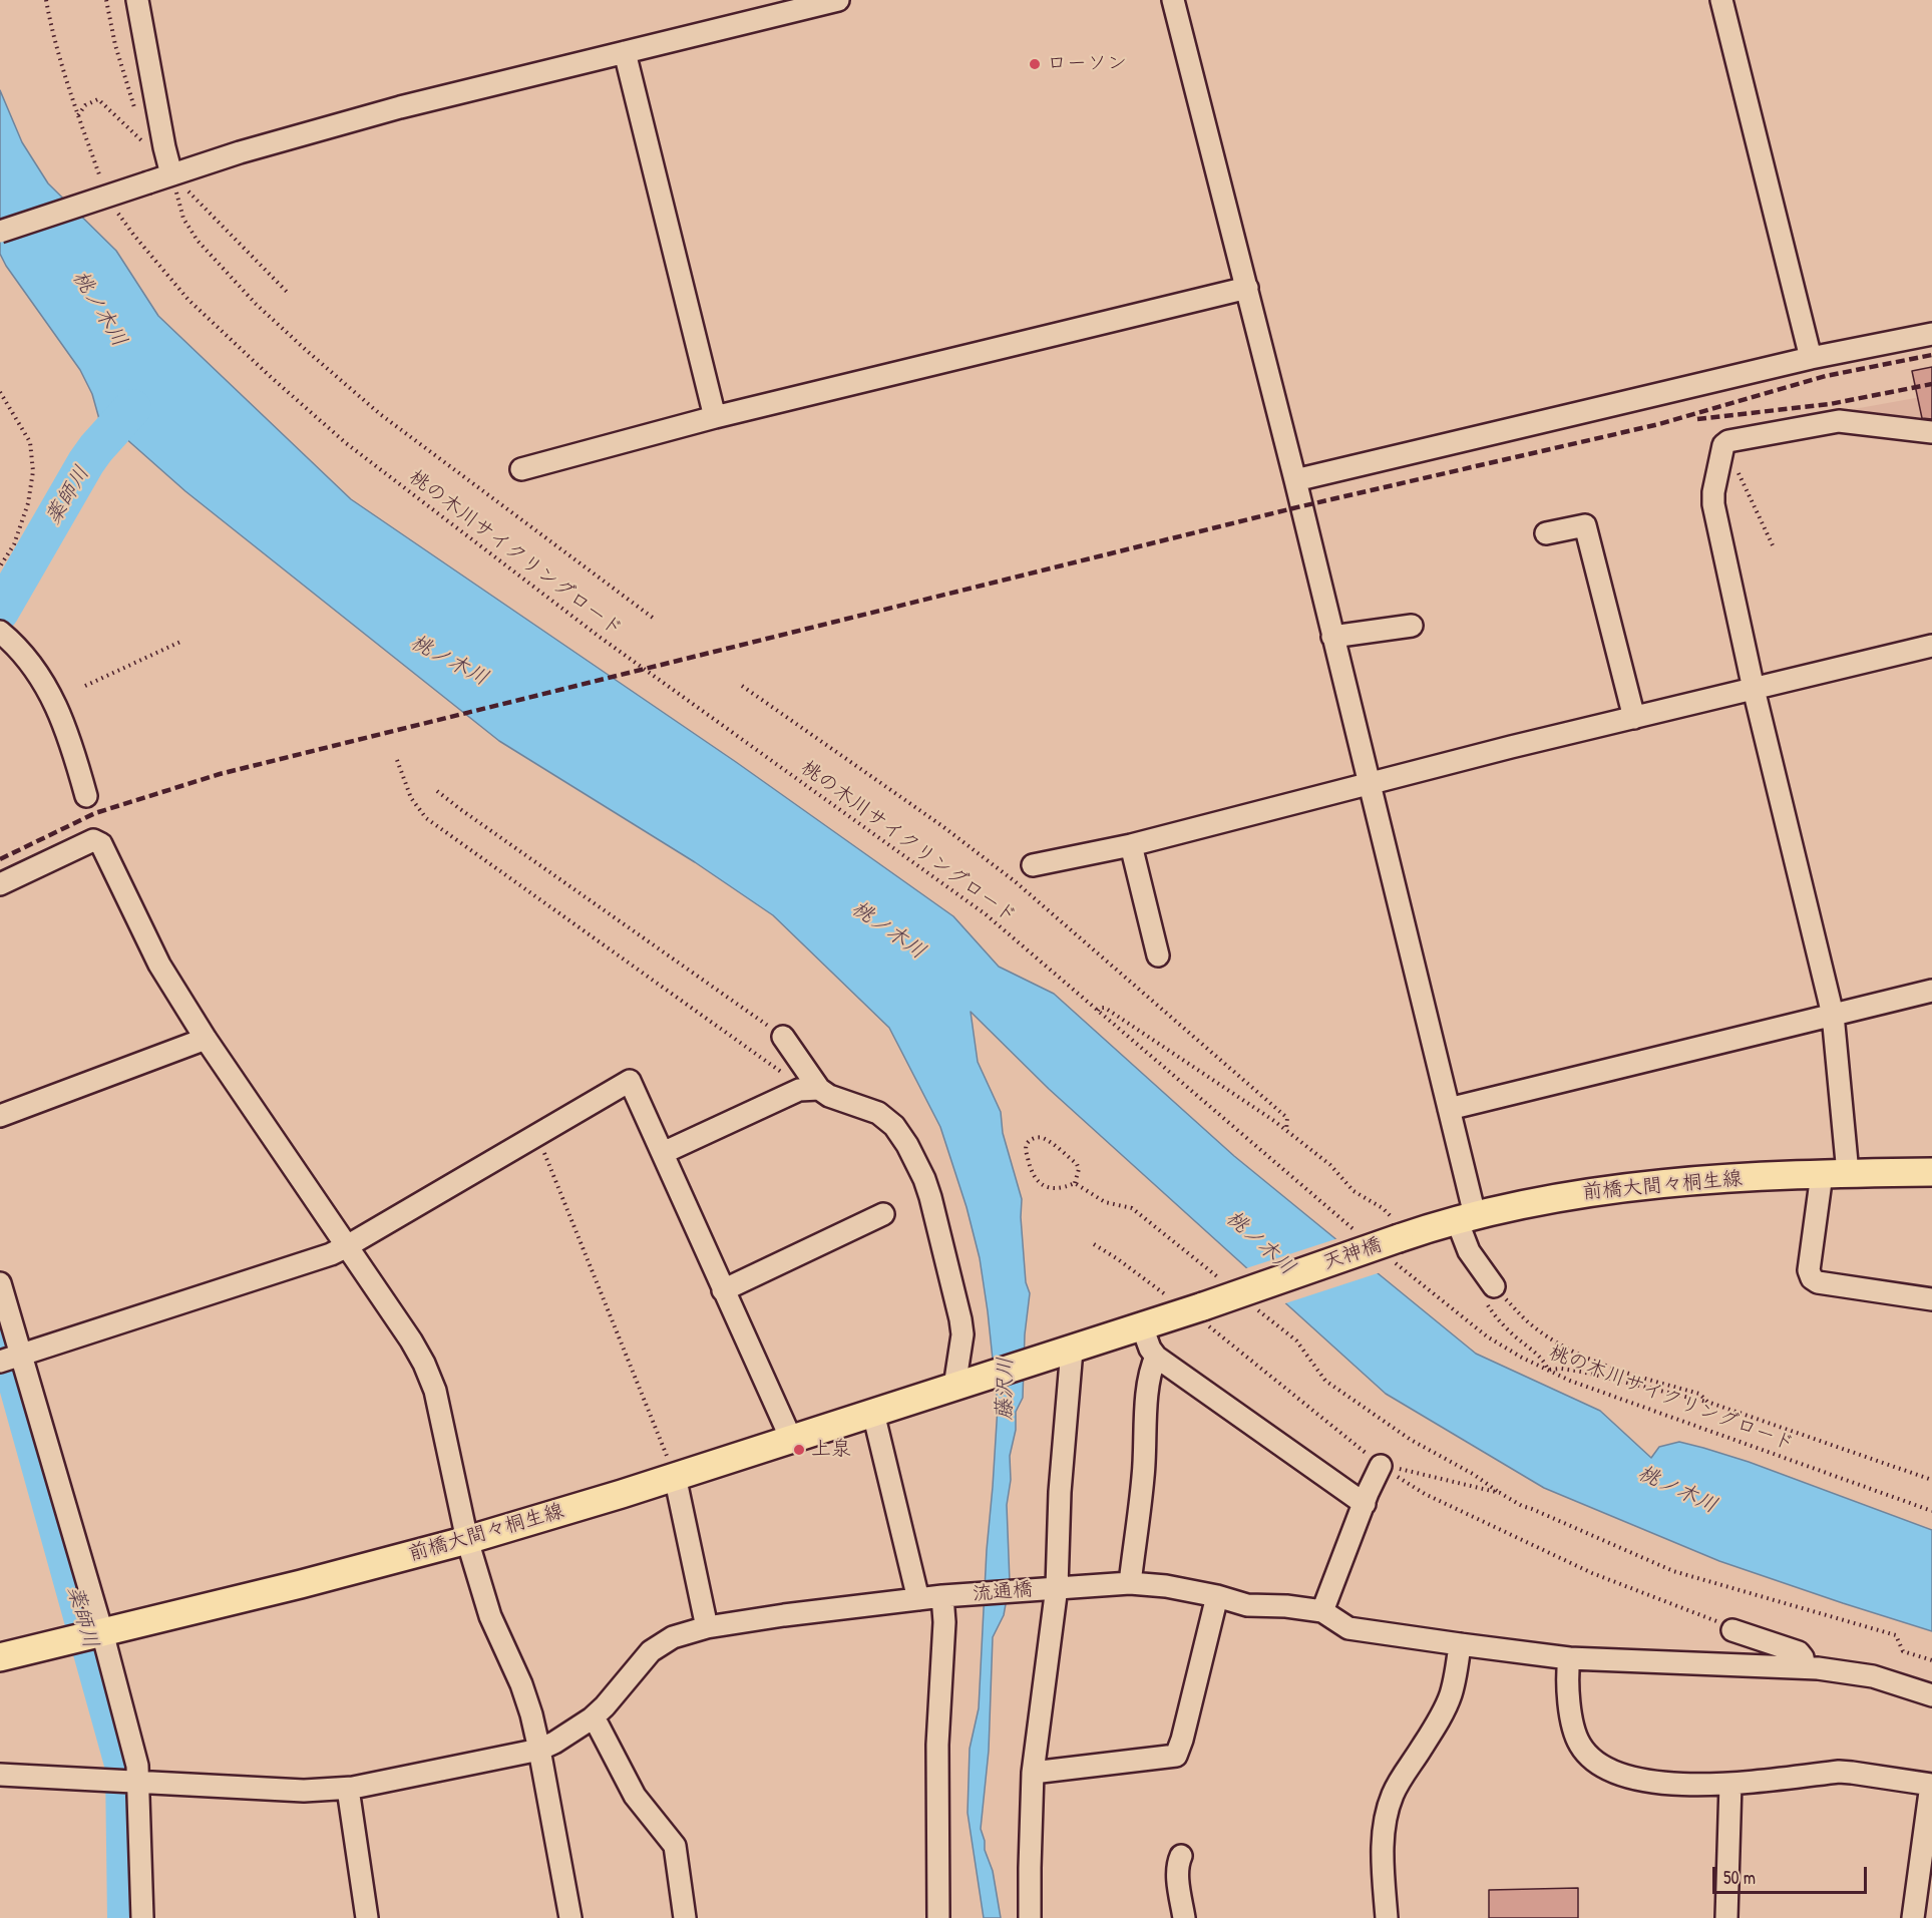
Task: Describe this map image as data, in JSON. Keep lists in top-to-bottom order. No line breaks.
{"streets":{"main road":["前橋大間々桐生線","天神橋"],"street":["流通橋"],"path":["桃の木川サイクリングロード"]},"crossings":[["桃の木川サイクリングロード","前橋大間々桐生線"],["桃の木川サイクリングロード","天神橋"],["前橋大間々桐生線","天神橋"]],"water":["桃ノ木川","薬師川","藤沢川"],"places":["ローソン","上泉"],"scale_bar":"50 m"}
